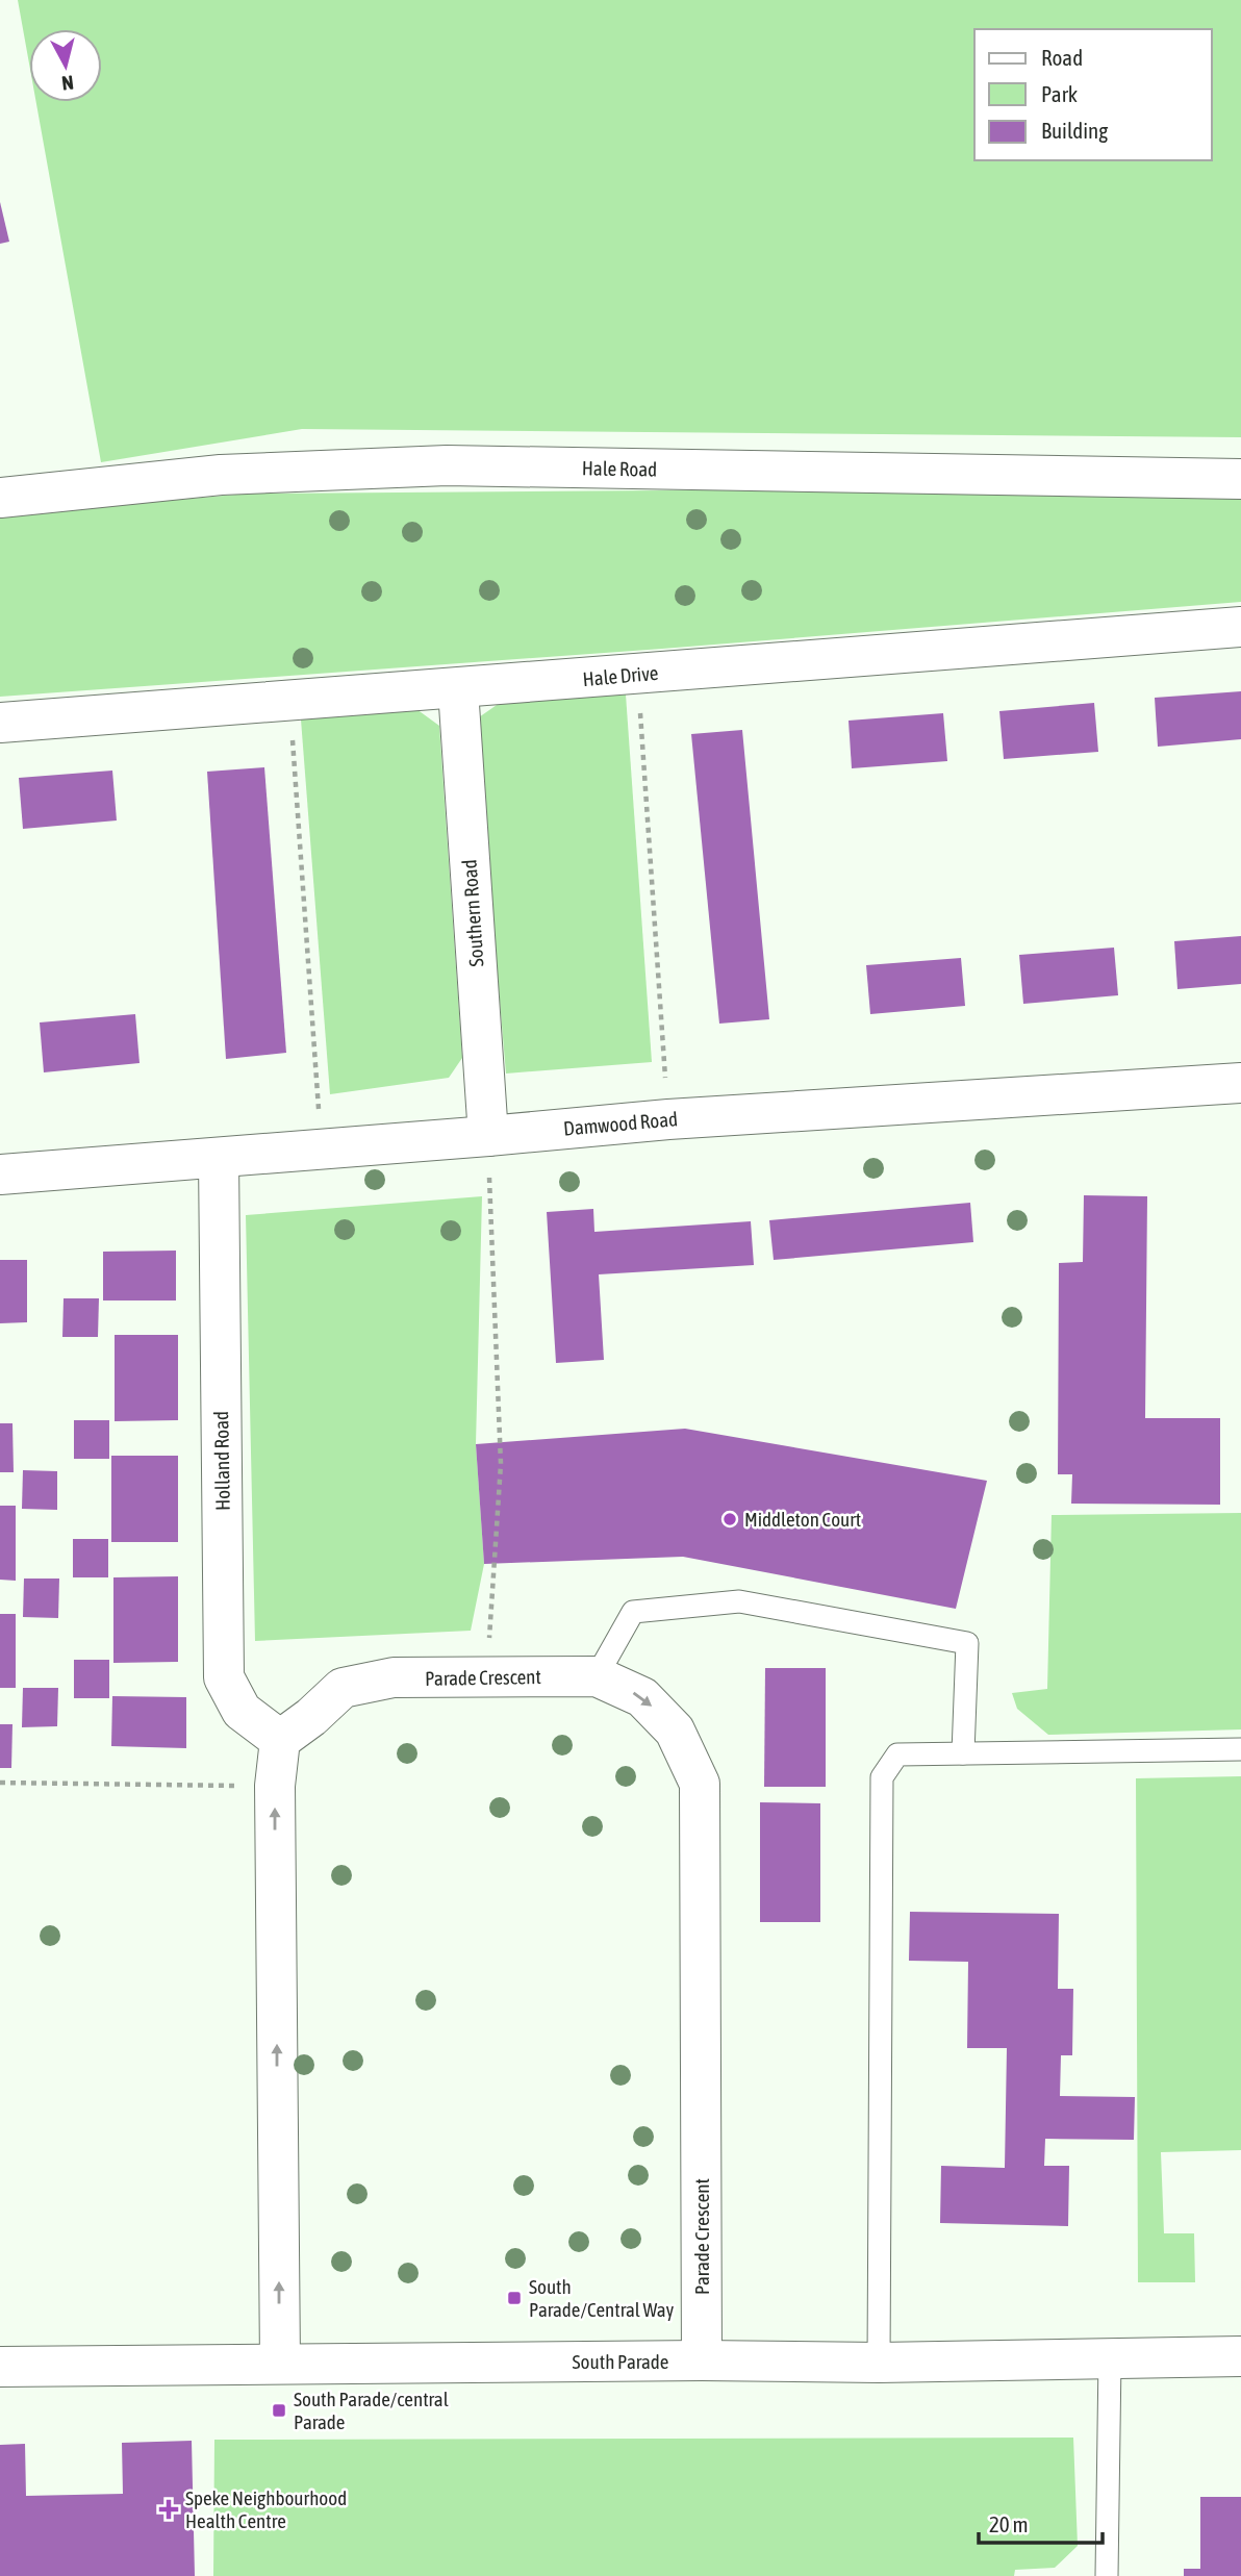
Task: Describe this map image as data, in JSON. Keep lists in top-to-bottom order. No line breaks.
{"streets":{"street":["Hale Road","Hale Drive","Southern Road","Damwood Road","Holland Road","Parade Crescent","South Parade"]},"crossings":[["Hale Drive","Southern Road"],["Southern Road","Damwood Road"],["Damwood Road","Holland Road"],["Holland Road","Parade Crescent"],["Parade Crescent","South Parade"]],"one_way":["Parade Crescent"],"places":{"other":["Middleton Court"],"transit":["South Parade/Central Way","South Parade/central Parade"],"health":["Speke Neighbourhood Health Centre"]},"legend":["Road","Park","Building"],"scale_bar":"20 m","north":"bottom"}
